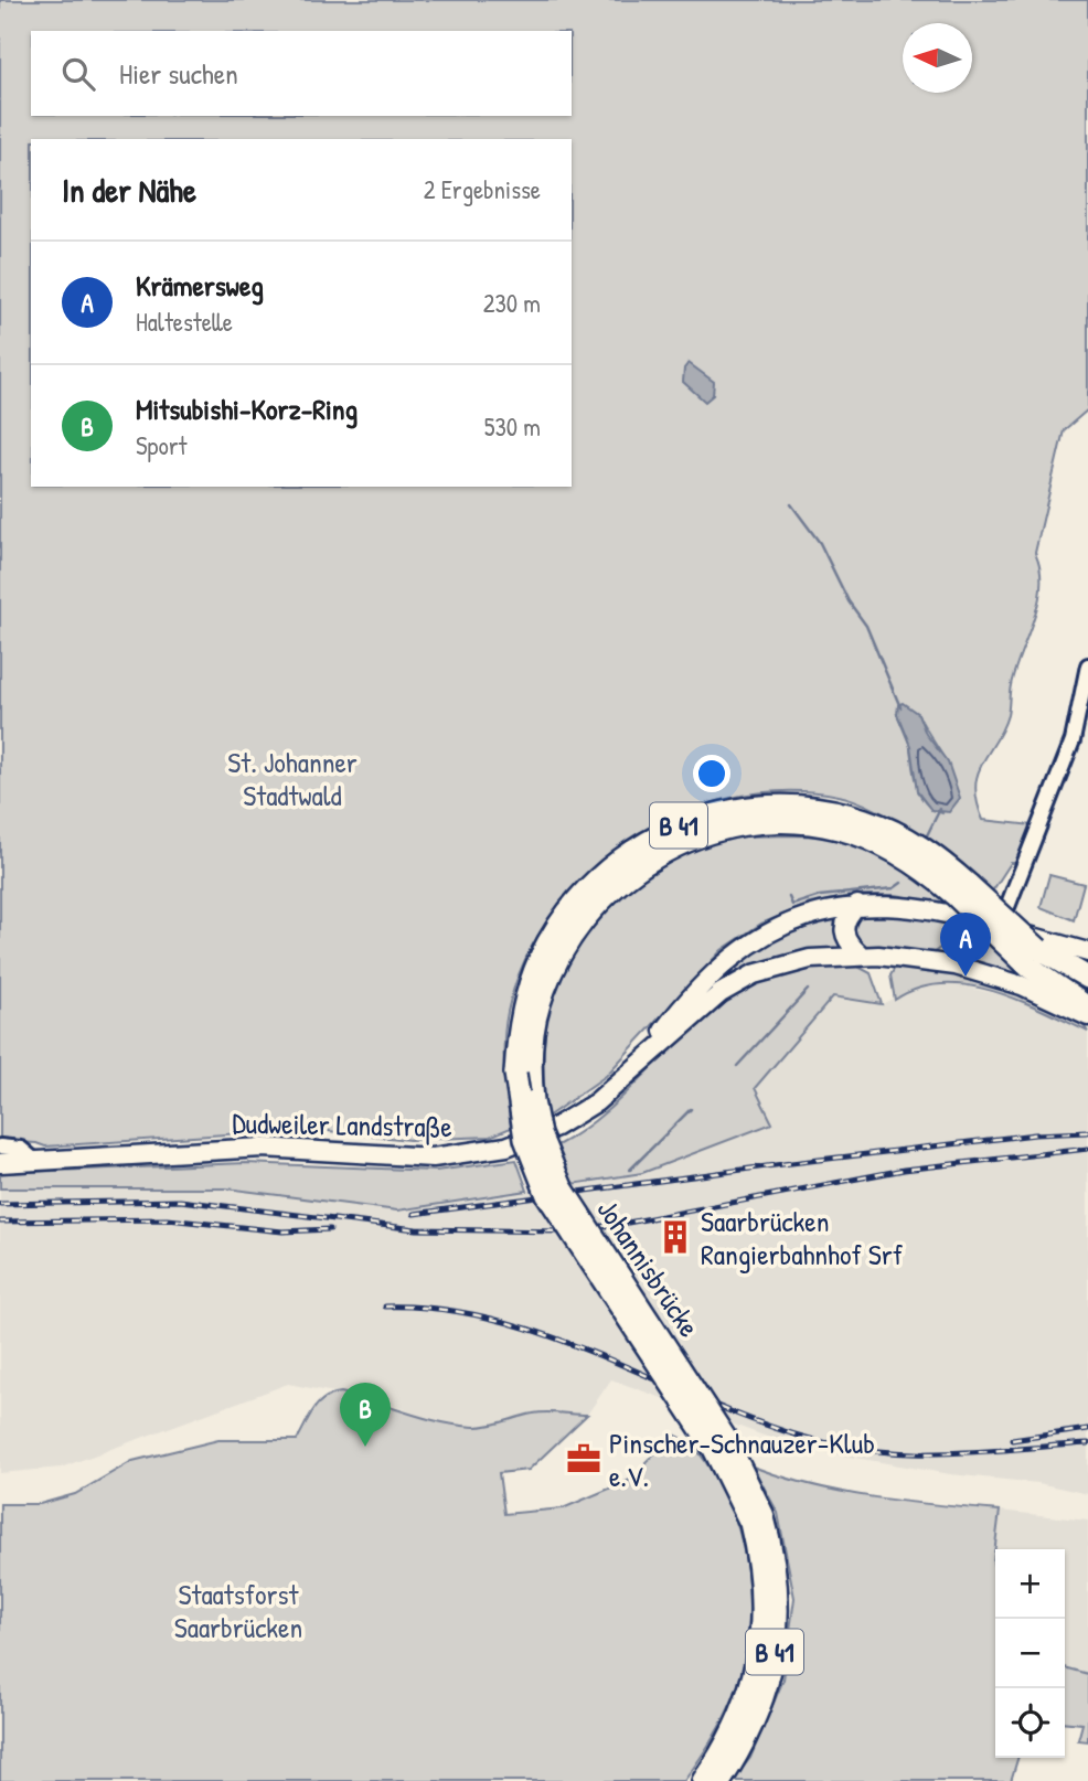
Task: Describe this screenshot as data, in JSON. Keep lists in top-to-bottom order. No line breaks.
{"streets":{"highway":["B 41","Johannisbrücke"],"main road":["Dudweiler Landstraße"]},"crossings":[["B 41","Johannisbrücke"]],"parks":["St. Johanner Stadtwald","Staatsforst Saarbrücken"],"places":{"building":["Saarbrücken Rangierbahnhof Srf"],"office":["Pinscher-Schnauzer-Klub e.V."]},"north":"left","page":{"search":"Hier suchen","heading":["In der Nähe","2 Ergebnisse"],"list":[{"mark":"A","name":"Krämersweg","note":"Haltestelle","value":"230 m"},{"mark":"B","name":"Mitsubishi-Korz-Ring","note":"Sport","value":"530 m"}],"pins":["A","B"],"map_buttons":["+","−"]}}
